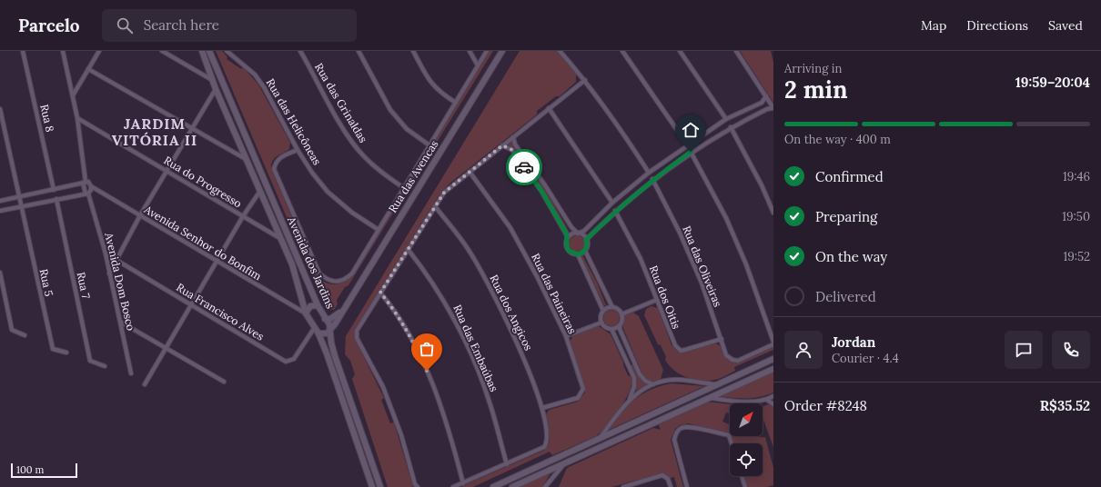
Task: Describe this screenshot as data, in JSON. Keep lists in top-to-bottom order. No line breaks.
{"streets":{"street":["Rua das Grinaldas","Rua 8","Rua das Helicôneas","Rua das Avencas","Rua do Progresso","Avenida Senhor do Bonfim","Avenida dos Jardins","Rua das Oliveiras","Avenida Dom Bosco","Rua 5","Rua 7","Rua das Paineiras","Rua dos Oitis","Rua Francisco Alves","Rua dos Angicos","Rua das Embaúbas"]},"crossings":[["Rua das Grinaldas","Rua das Avencas"],["Rua das Helicôneas","Rua das Avencas"],["Rua das Avencas","Avenida dos Jardins"],["Rua do Progresso","Avenida dos Jardins"],["Rua do Progresso","Avenida Dom Bosco"],["Avenida Senhor do Bonfim","Avenida dos Jardins"],["Avenida Senhor do Bonfim","Avenida Dom Bosco"],["Avenida dos Jardins","Rua Francisco Alves"],["Rua das Oliveiras","Rua dos Oitis"],["Avenida Dom Bosco","Rua Francisco Alves"],["Rua das Paineiras","Rua dos Angicos"],["Rua dos Angicos","Rua das Embaúbas"]],"districts":["JARDIM VITÓRIA II"],"scale_bar":"100 m","north":"top right","page":{"header":"Parcelo","search":"Search here","nav":["Map","Directions","Saved"],"heading":["2 min","Arriving in","19:59–20:04"],"panel":["Jordan","Courier · 4.4","Order #8248","R$35.52"],"bar":"On the way · 400 m","list":[["Confirmed","19:46"],["Preparing","19:50"],["On the way","19:52"],"Delivered"],"scale":"100 m"}}
